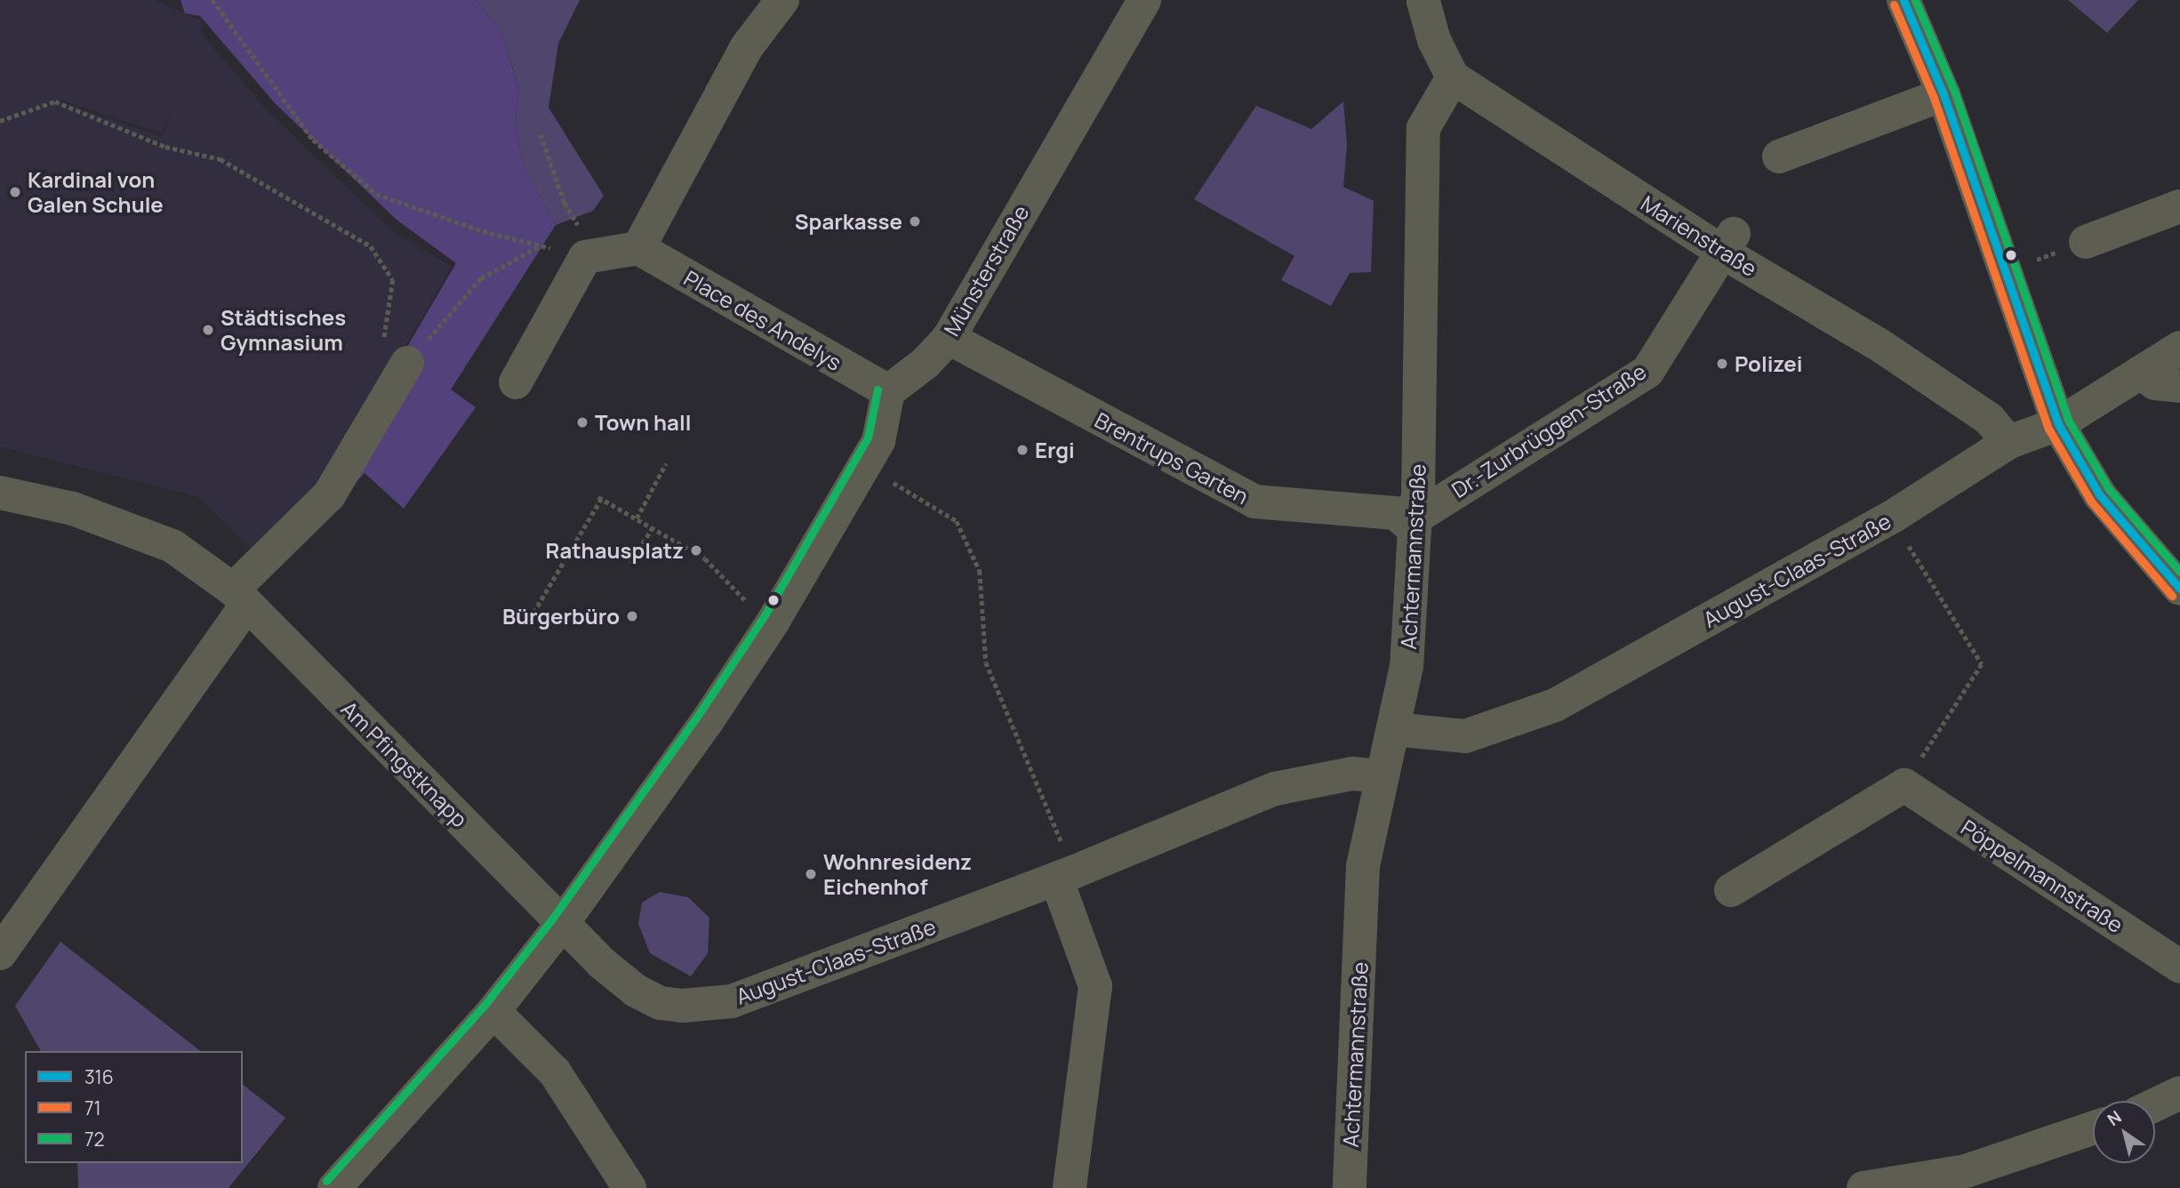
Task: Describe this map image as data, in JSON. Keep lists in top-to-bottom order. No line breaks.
{"streets":{"street":["Marienstraße","Münsterstraße","Place des Andelys","Dr.-Zurbrüggen-Straße","Brentrups Garten","Achtermannstraße","August-Claas-Straße","Am Pfingstknapp","Pöppelmannstraße"]},"crossings":[["Marienstraße","Dr.-Zurbrüggen-Straße"],["Marienstraße","Achtermannstraße"],["Marienstraße","August-Claas-Straße"],["Münsterstraße","Place des Andelys"],["Münsterstraße","Brentrups Garten"],["Dr.-Zurbrüggen-Straße","Brentrups Garten"],["Dr.-Zurbrüggen-Straße","Achtermannstraße"],["Brentrups Garten","Achtermannstraße"],["Achtermannstraße","August-Claas-Straße"],["August-Claas-Straße","Am Pfingstknapp"]],"places":["Kardinal von Galen Schule","Sparkasse","Städtisches Gymnasium","Polizei","Town hall","Ergi","Rathausplatz","Bürgerbüro","Wohnresidenz Eichenhof"],"lines":["transit line 316","transit line 72","transit line 71"],"legend":["316","71","72"],"north":"top left"}
